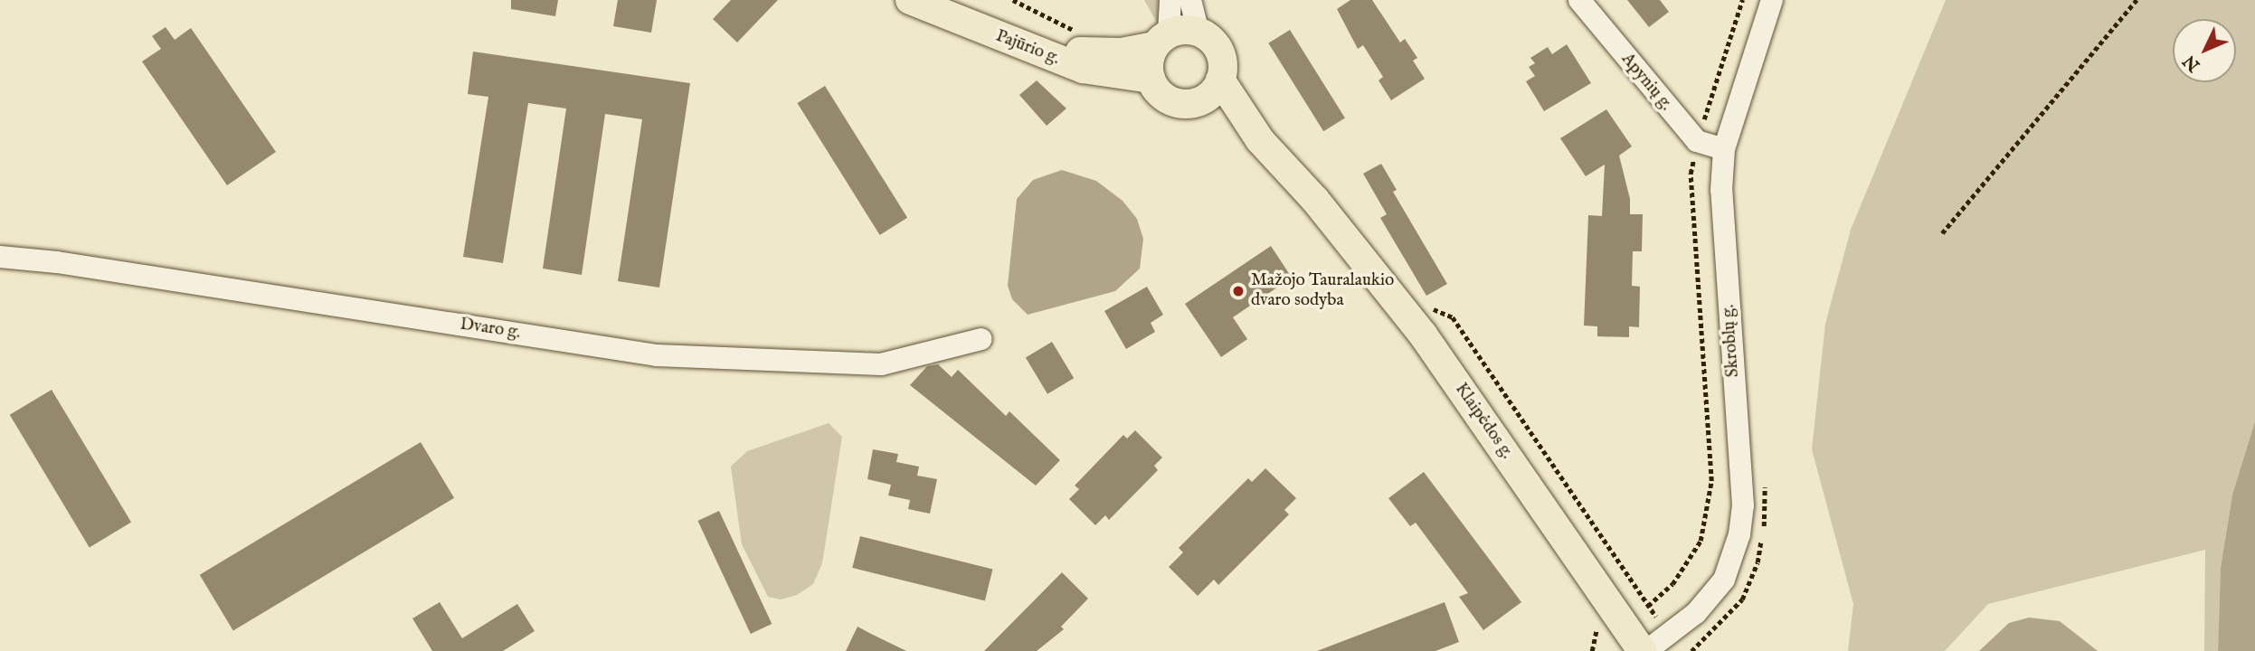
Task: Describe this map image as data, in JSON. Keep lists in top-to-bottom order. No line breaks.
{"streets":{"main road":["Pajūrio g.","Klaipėdos g."],"street":["Apynių g.","Dvaro g.","Skroblų g."]},"crossings":[["Skroblų g.","Klaipėdos g."]],"places":["Mažojo Tauralaukio dvaro sodyba"],"north":"bottom left"}
